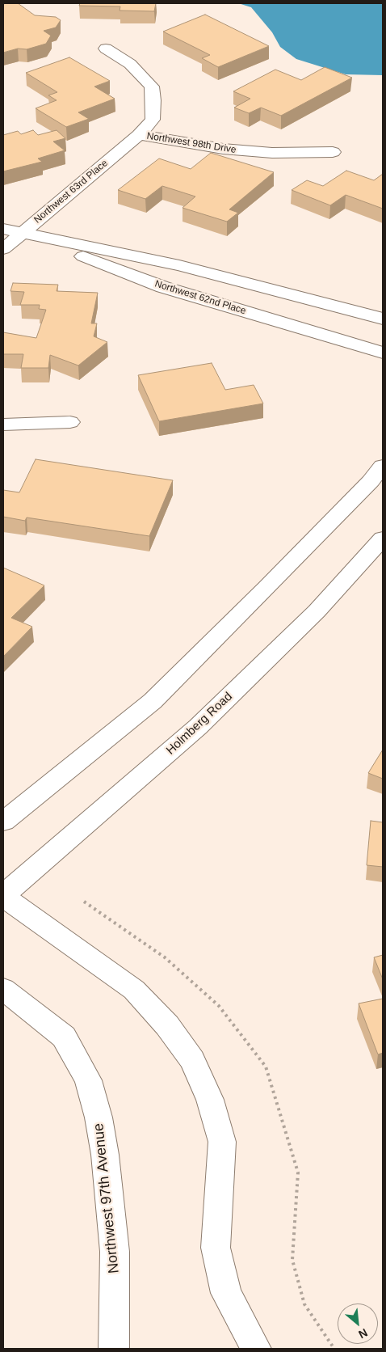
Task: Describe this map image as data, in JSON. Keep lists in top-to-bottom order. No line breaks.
{"streets":{"street":["Northwest 98th Drive","Northwest 63rd Place","Northwest 62nd Place","Holmberg Road","Northwest 97th Avenue"]},"crossings":[["Northwest 98th Drive","Northwest 63rd Place"],["Northwest 63rd Place","Northwest 62nd Place"]],"north":"bottom right"}
